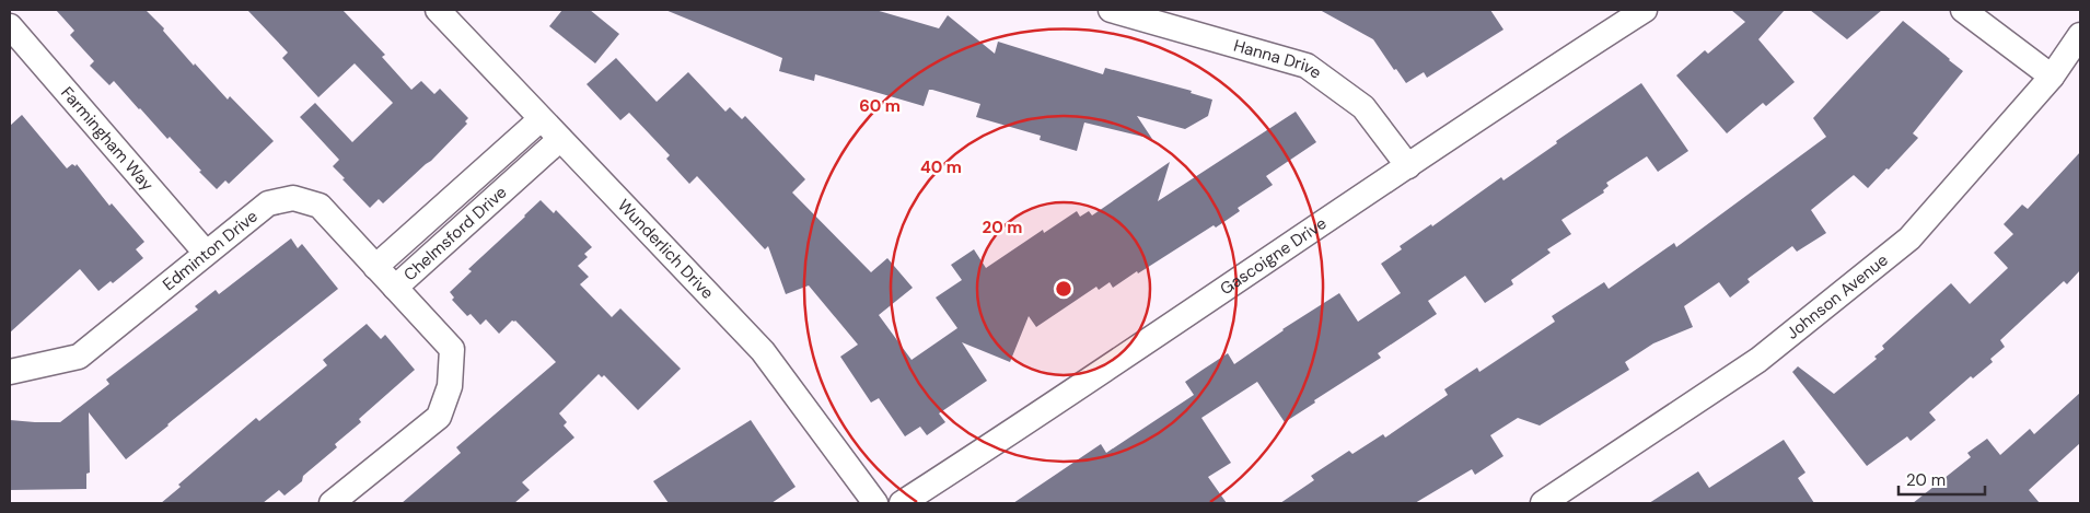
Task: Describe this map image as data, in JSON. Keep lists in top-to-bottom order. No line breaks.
{"streets":{"street":["Hanna Drive","Farmingham Way","Chelmsford Drive","Wunderlich Drive","Edminton Drive","Gascoigne Drive","Johnson Avenue"]},"crossings":[["Hanna Drive","Gascoigne Drive"],["Farmingham Way","Edminton Drive"],["Chelmsford Drive","Wunderlich Drive"],["Chelmsford Drive","Edminton Drive"]],"scale_bar":"20 m","rings":["60 m","40 m","20 m"]}
